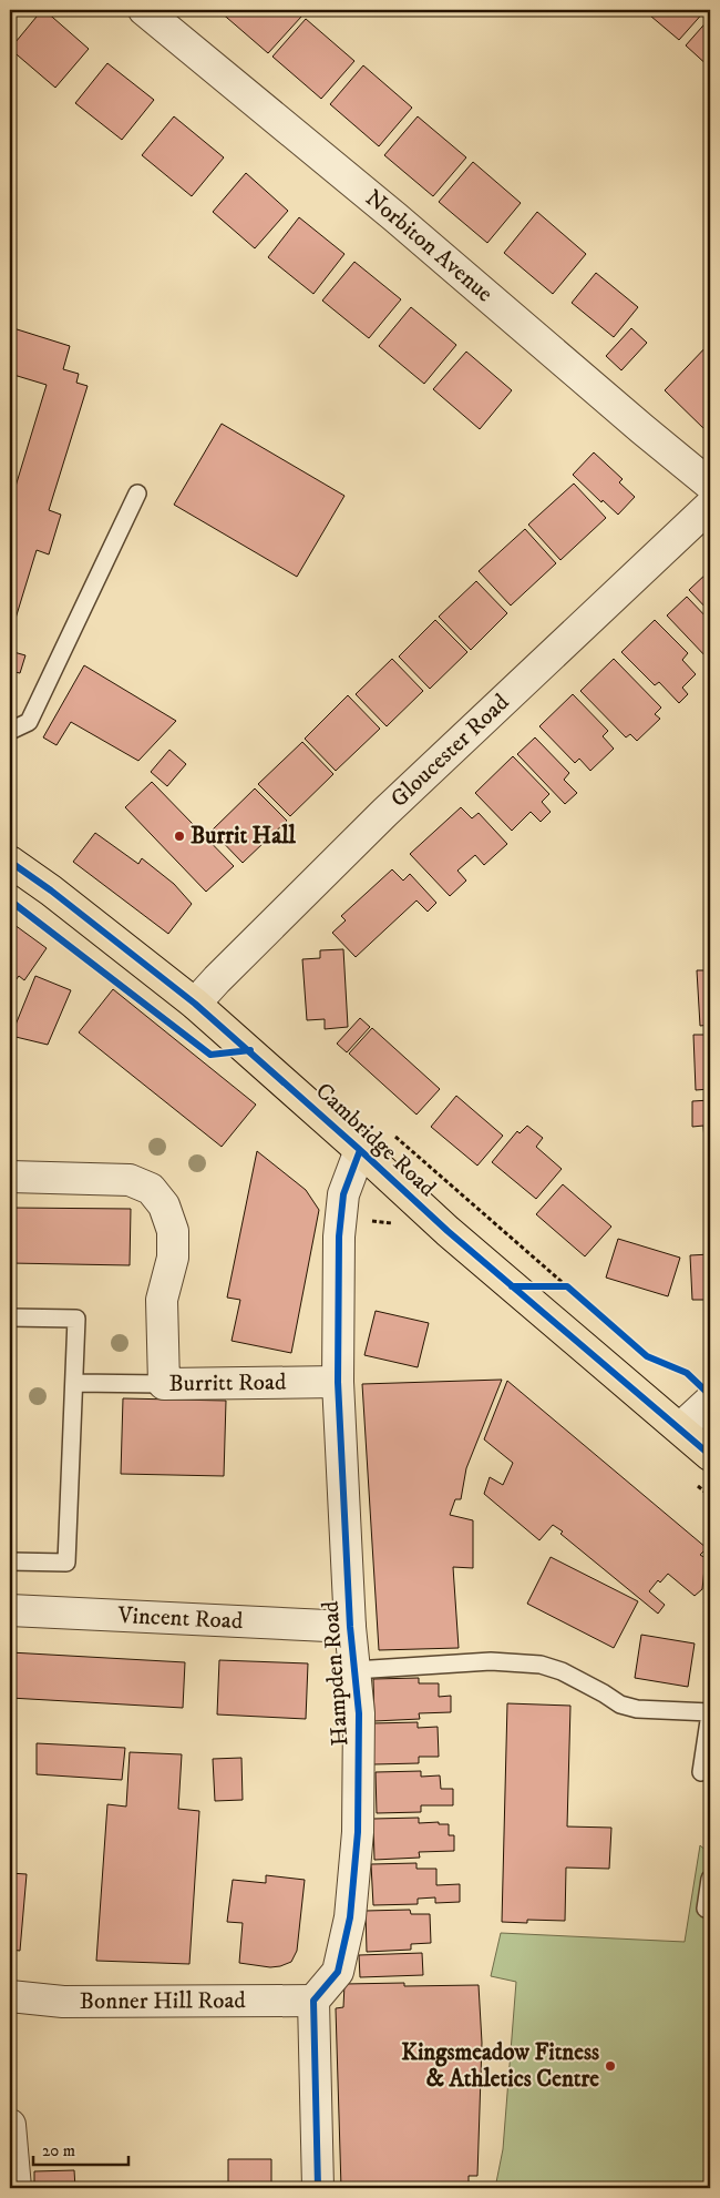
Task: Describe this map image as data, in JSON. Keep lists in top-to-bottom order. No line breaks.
{"streets":{"main road":["Cambridge Road"],"street":["Norbiton Avenue","Gloucester Road","Burritt Road","Vincent Road","Hampden Road","Bonner Hill Road"]},"crossings":[["Gloucester Road","Cambridge Road"],["Cambridge Road","Hampden Road"],["Burritt Road","Hampden Road"],["Vincent Road","Hampden Road"],["Hampden Road","Bonner Hill Road"]],"places":["Burrit Hall","Kingsmeadow Fitness & Athletics Centre"],"scale_bar":"20 m"}
